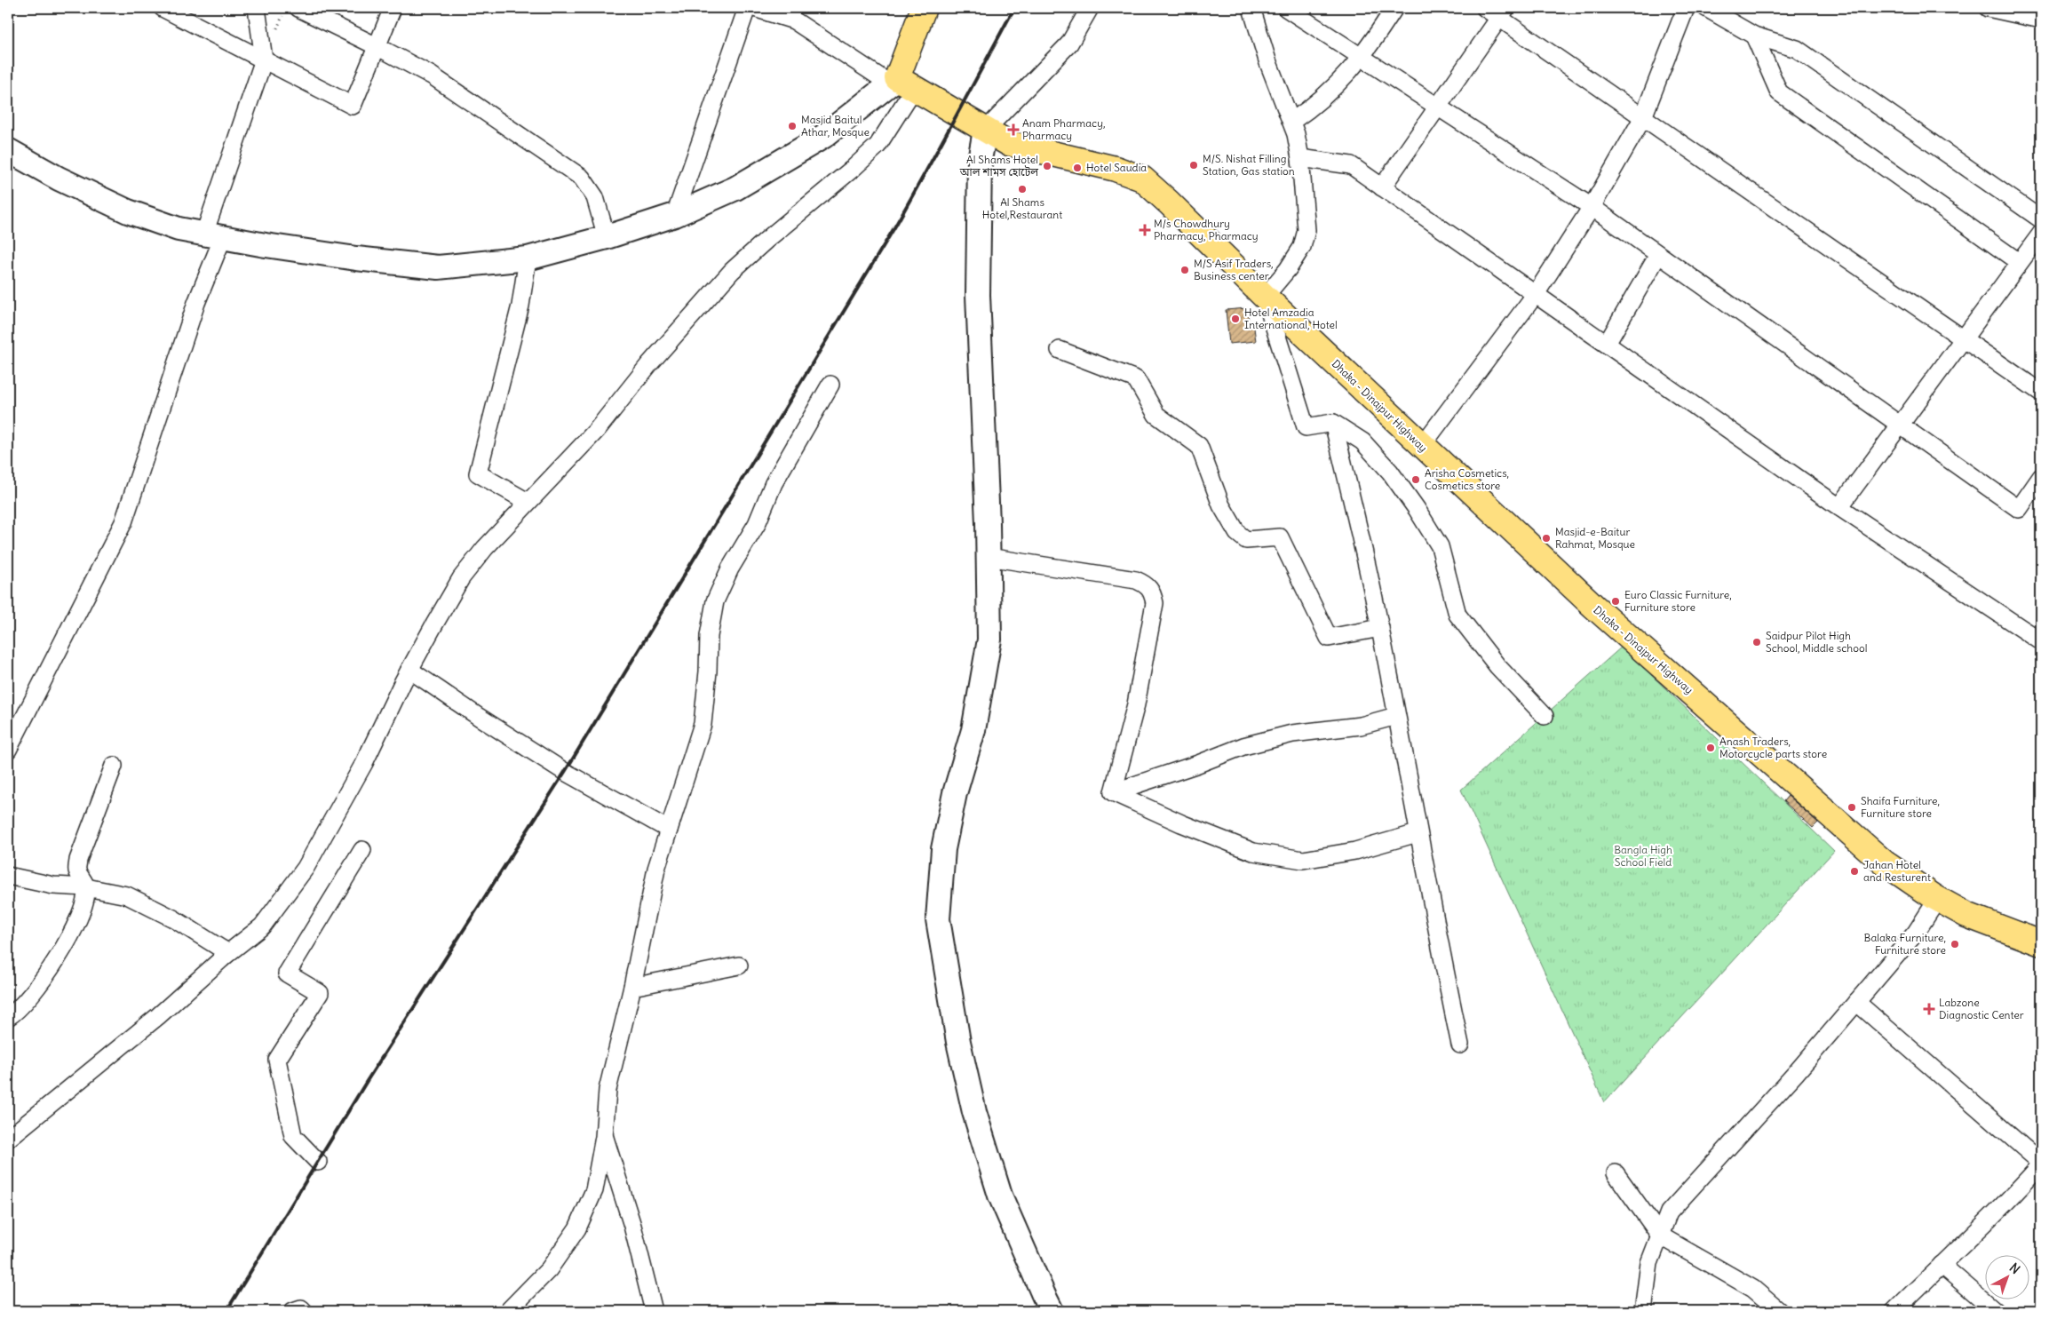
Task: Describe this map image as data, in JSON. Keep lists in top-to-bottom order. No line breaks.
{"streets":{"highway":["Dhaka - Dinajpur Highway"]},"parks":["Bangla High School Field"],"places":{"other":["Masjid Baitul Athar, Mosque","M/S. Nishat Filling Station, Gas station","Al Shams Hotel আল শামস হোটেল","Hotel Saudia","Al Shams Hotel,Restaurant","M/S Asif Traders, Business center","Hotel Amzadia International, Hotel","Arisha Cosmetics, Cosmetics store","Masjid-e-Baitur Rahmat, Mosque","Euro Classic Furniture, Furniture store","Saidpur Pilot High School, Middle school","Anash Traders, Motorcycle parts store","Shaifa Furniture, Furniture store","Jahan Hotel and Resturent","Balaka Furniture, Furniture store"],"health":["Anam Pharmacy, Pharmacy","M/s Chowdhury Pharmacy, Pharmacy","Labzone Diagnostic Center"]},"north":"top right"}
